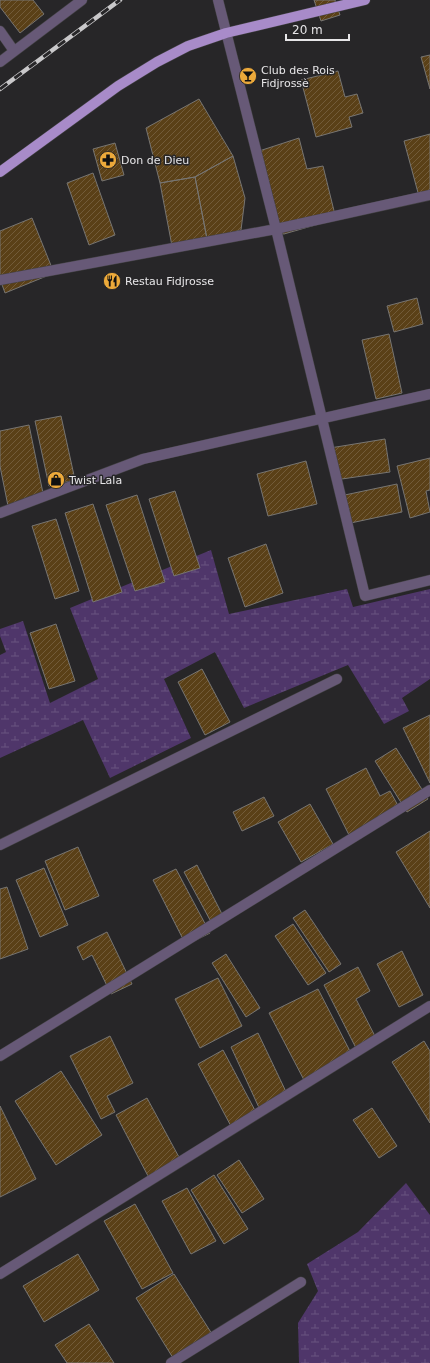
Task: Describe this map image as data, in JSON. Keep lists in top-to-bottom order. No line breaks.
{"places":{"bar":["Club des Rois Fidjrossè"],"pharmacy":["Don de Dieu"],"restaurant":["Restau Fidjrosse"],"shop":["Twist Lala"]},"scale_bar":"20 m"}
